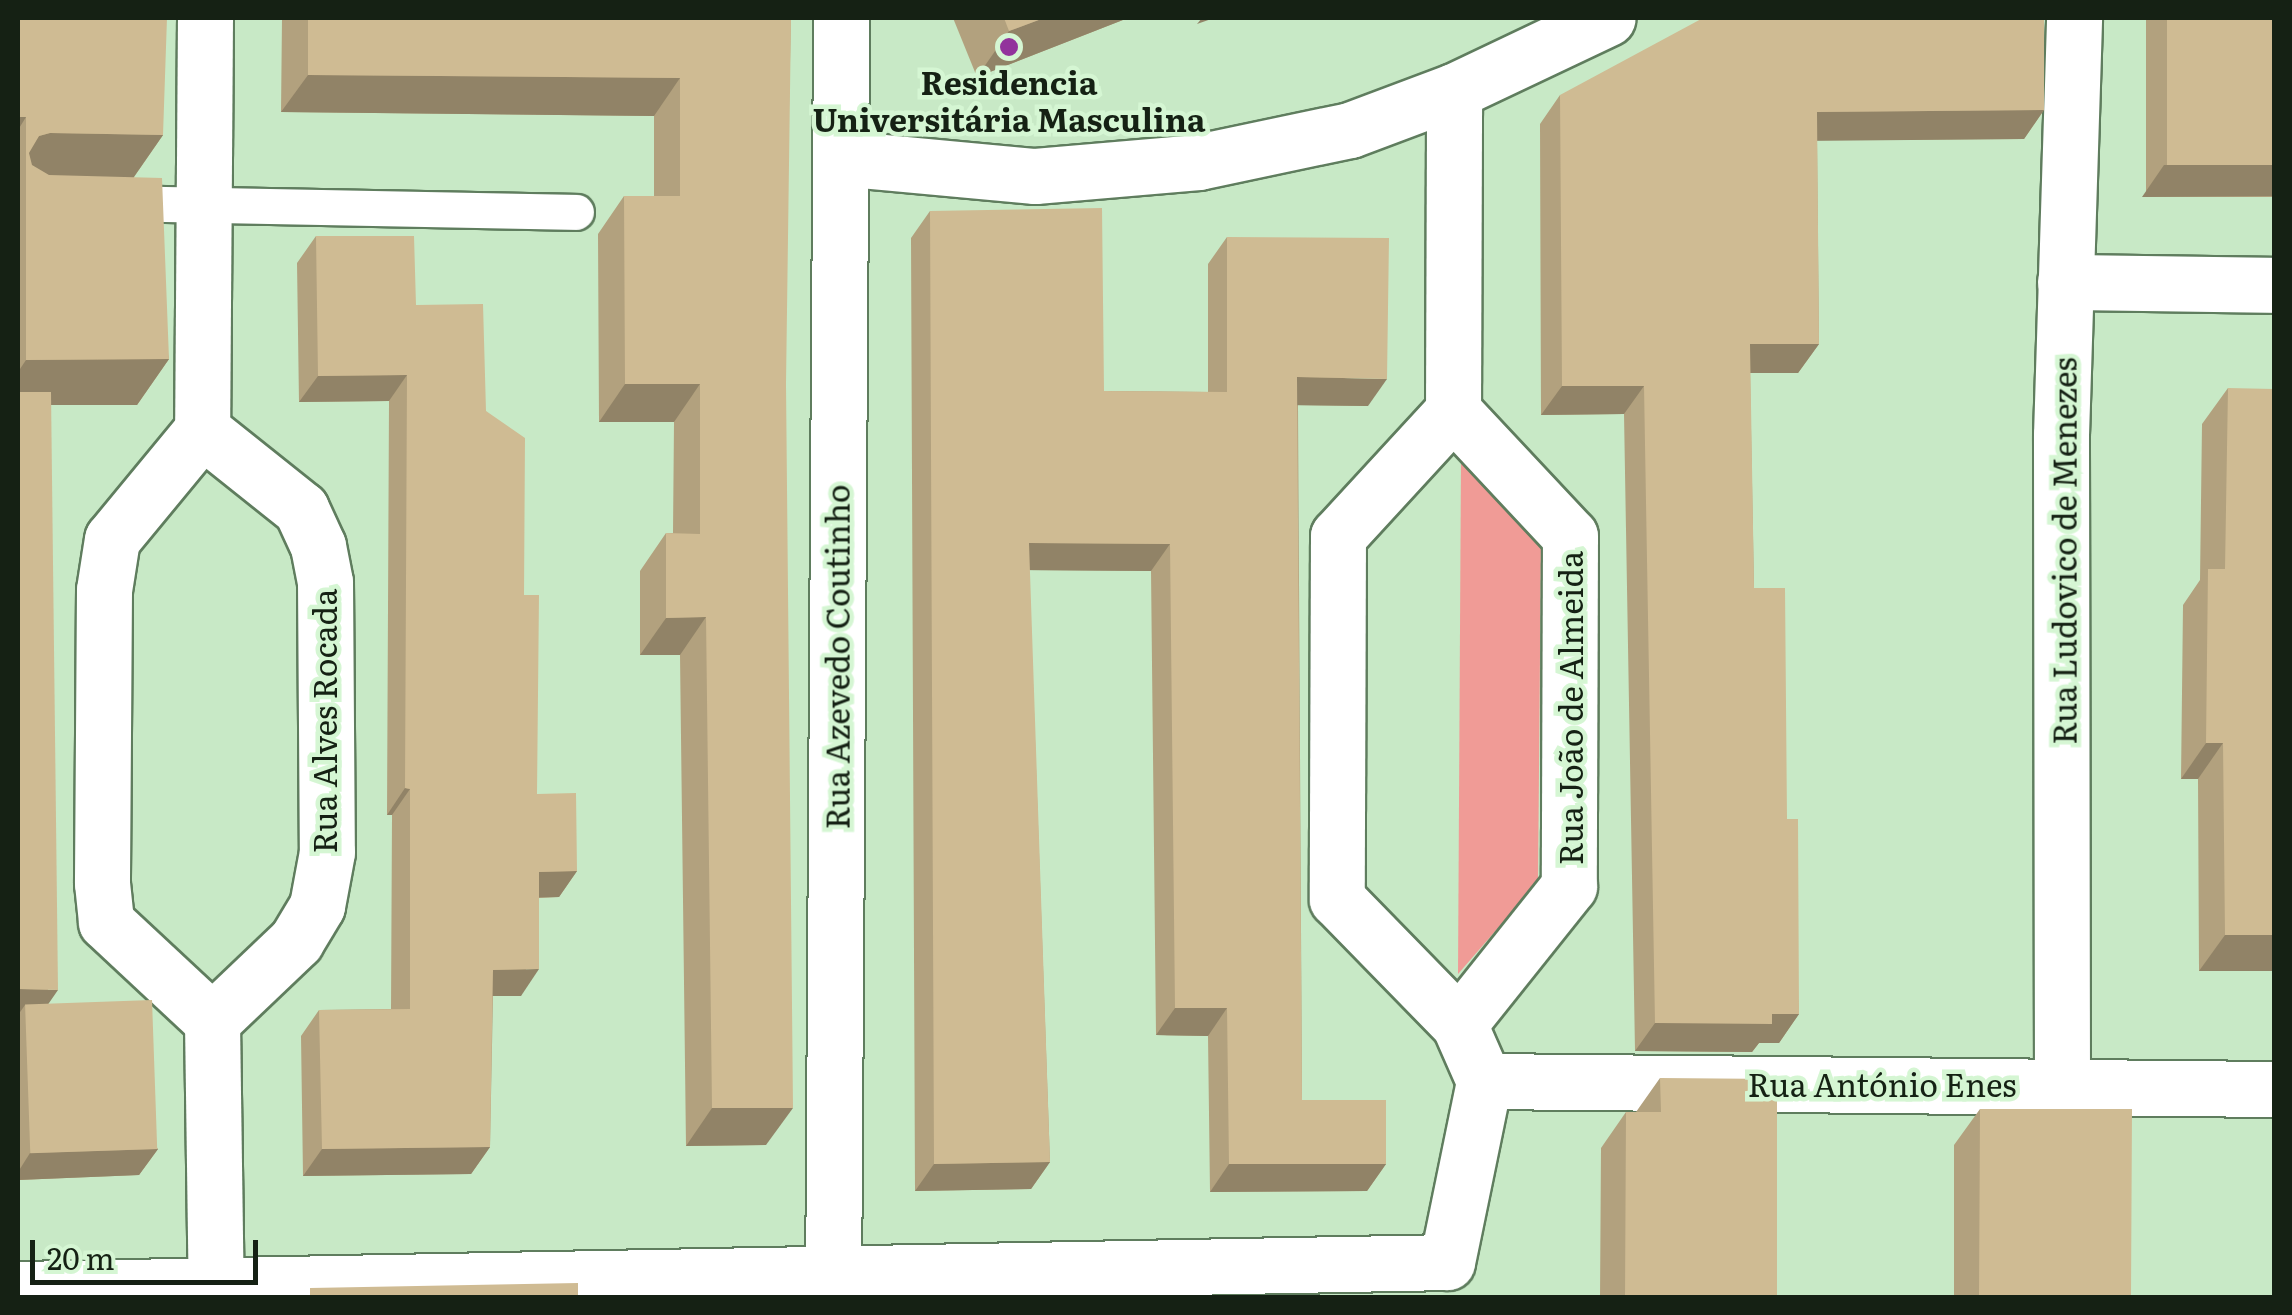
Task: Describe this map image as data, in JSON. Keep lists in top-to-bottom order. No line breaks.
{"streets":{"street":["Rua Ludovico de Menezes","Rua Azevedo Coutinho","Rua João de Almeida","Rua Alves Rocada","Rua António Enes"]},"crossings":[["Rua Ludovico de Menezes","Rua António Enes"]],"places":["Residencia Universitária Masculina"],"scale_bar":"20 m"}
